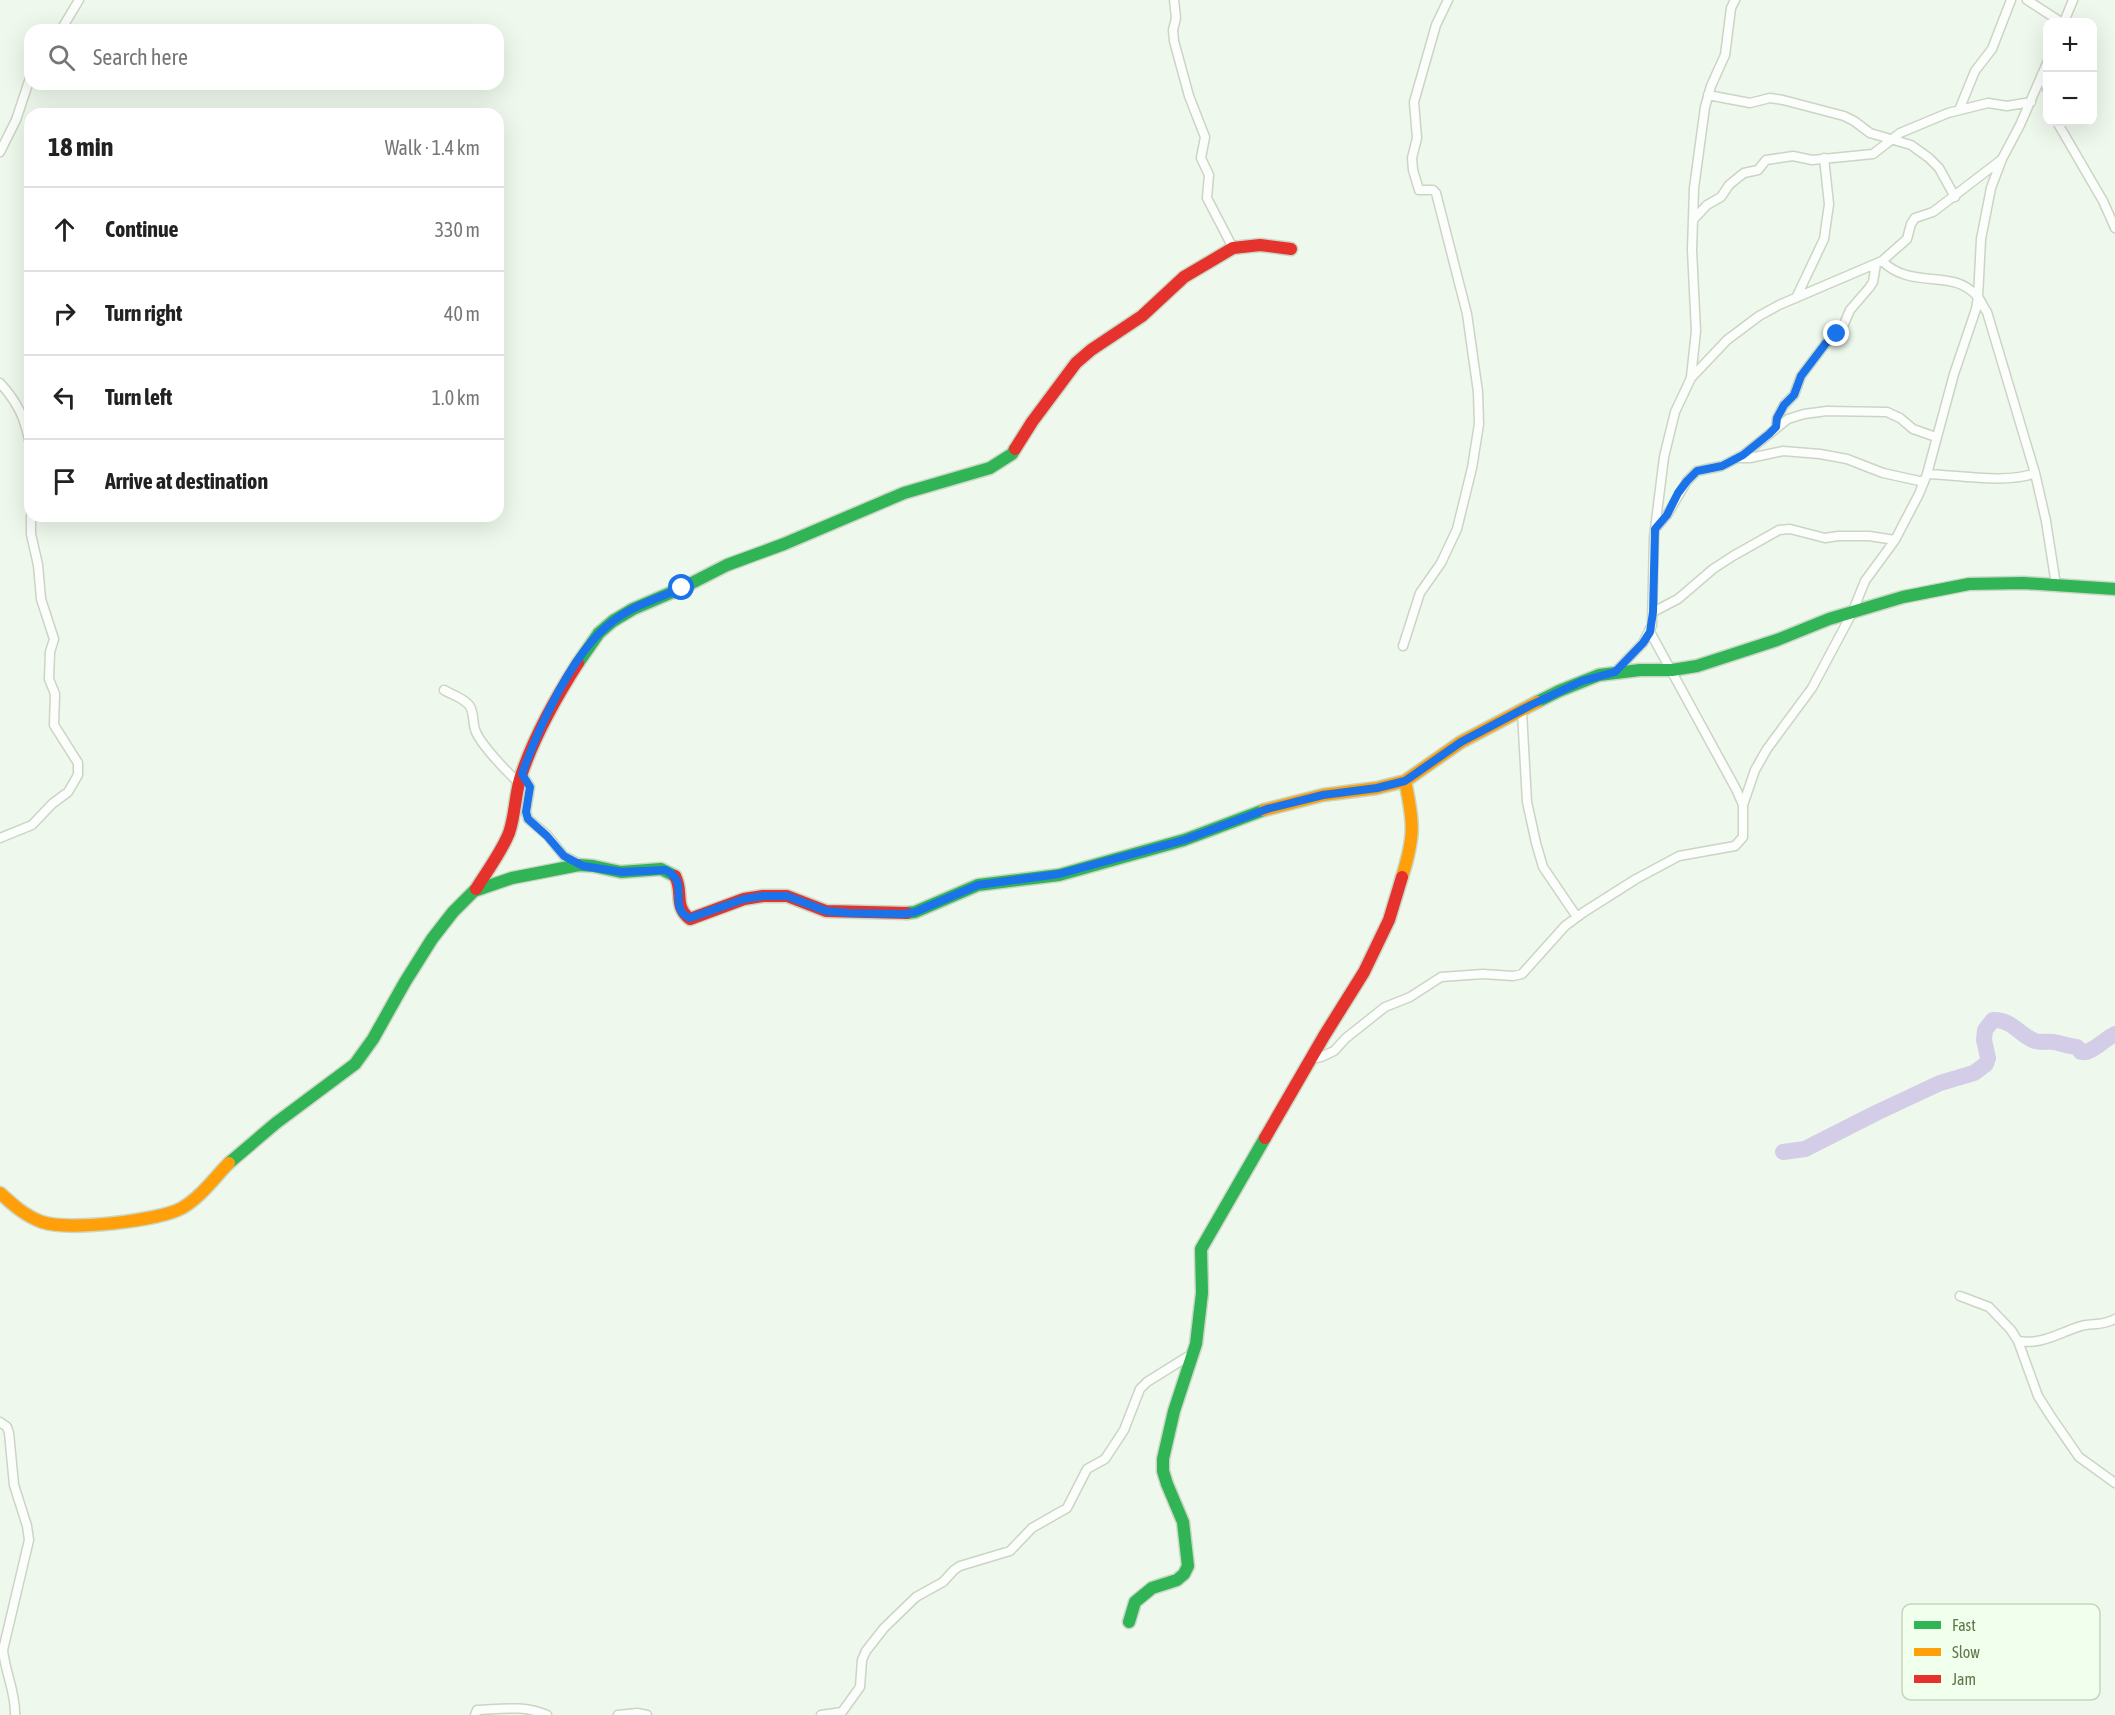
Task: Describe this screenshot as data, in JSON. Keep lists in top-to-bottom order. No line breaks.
{"legend":["Fast","Slow","Jam"],"page":{"map_buttons":["+","−"],"search":"Search here","heading":["18 min","Walk · 1.4 km"],"list":[["Continue","330 m"],["Turn right","40 m"],["Turn left","1.0 km"],"Arrive at destination"]}}
